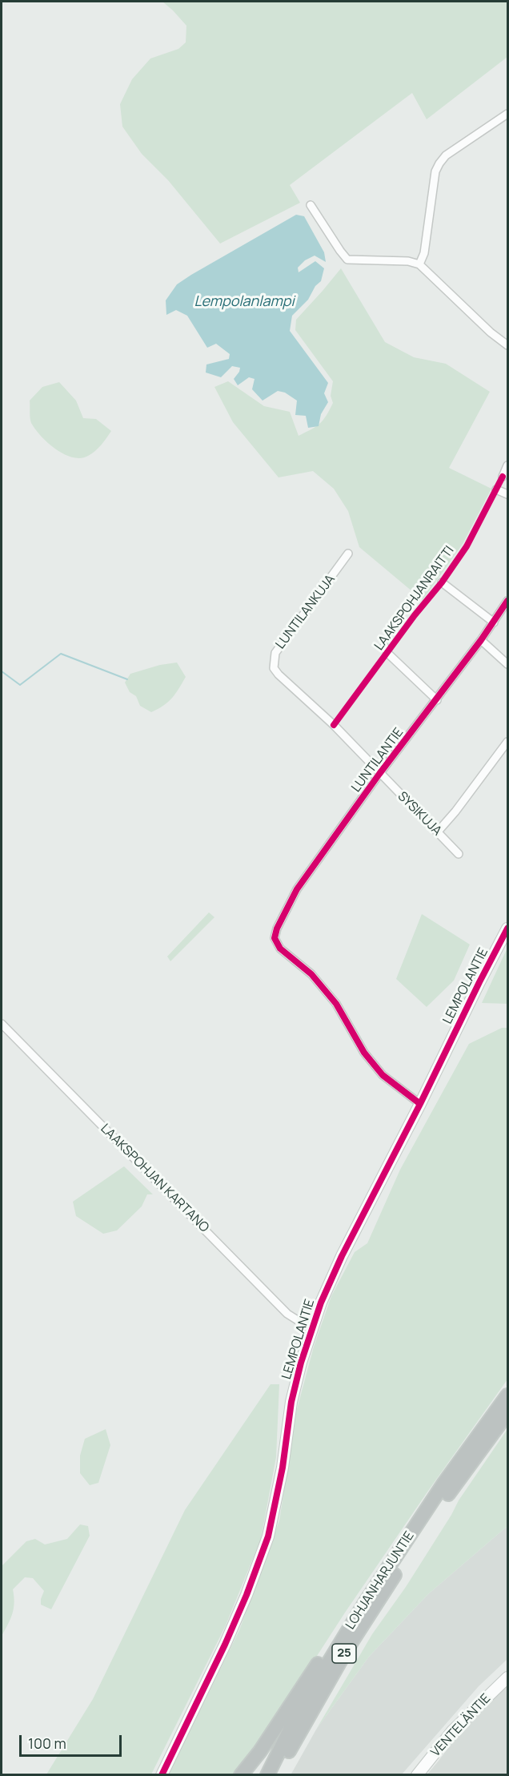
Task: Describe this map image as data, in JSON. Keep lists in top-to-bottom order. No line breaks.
{"streets":{"highway":["LOHJANHARJUNTIE","25"],"street":["LUNTILANKUJA","LUNTILANTIE","SYSIKUJA","LEMPOLANTIE","LAAKSPOHJAN KARTANO","VENTELÄNTIE"],"cycle path":["LAAKSPOHJANRAITTI"]},"crossings":[["LUNTILANKUJA","LUNTILANTIE"],["LUNTILANKUJA","SYSIKUJA"],["LUNTILANTIE","SYSIKUJA"],["LUNTILANTIE","LEMPOLANTIE"],["LEMPOLANTIE","LAAKSPOHJAN KARTANO"]],"water":["Lempolanlampi"],"scale_bar":"100 m"}
